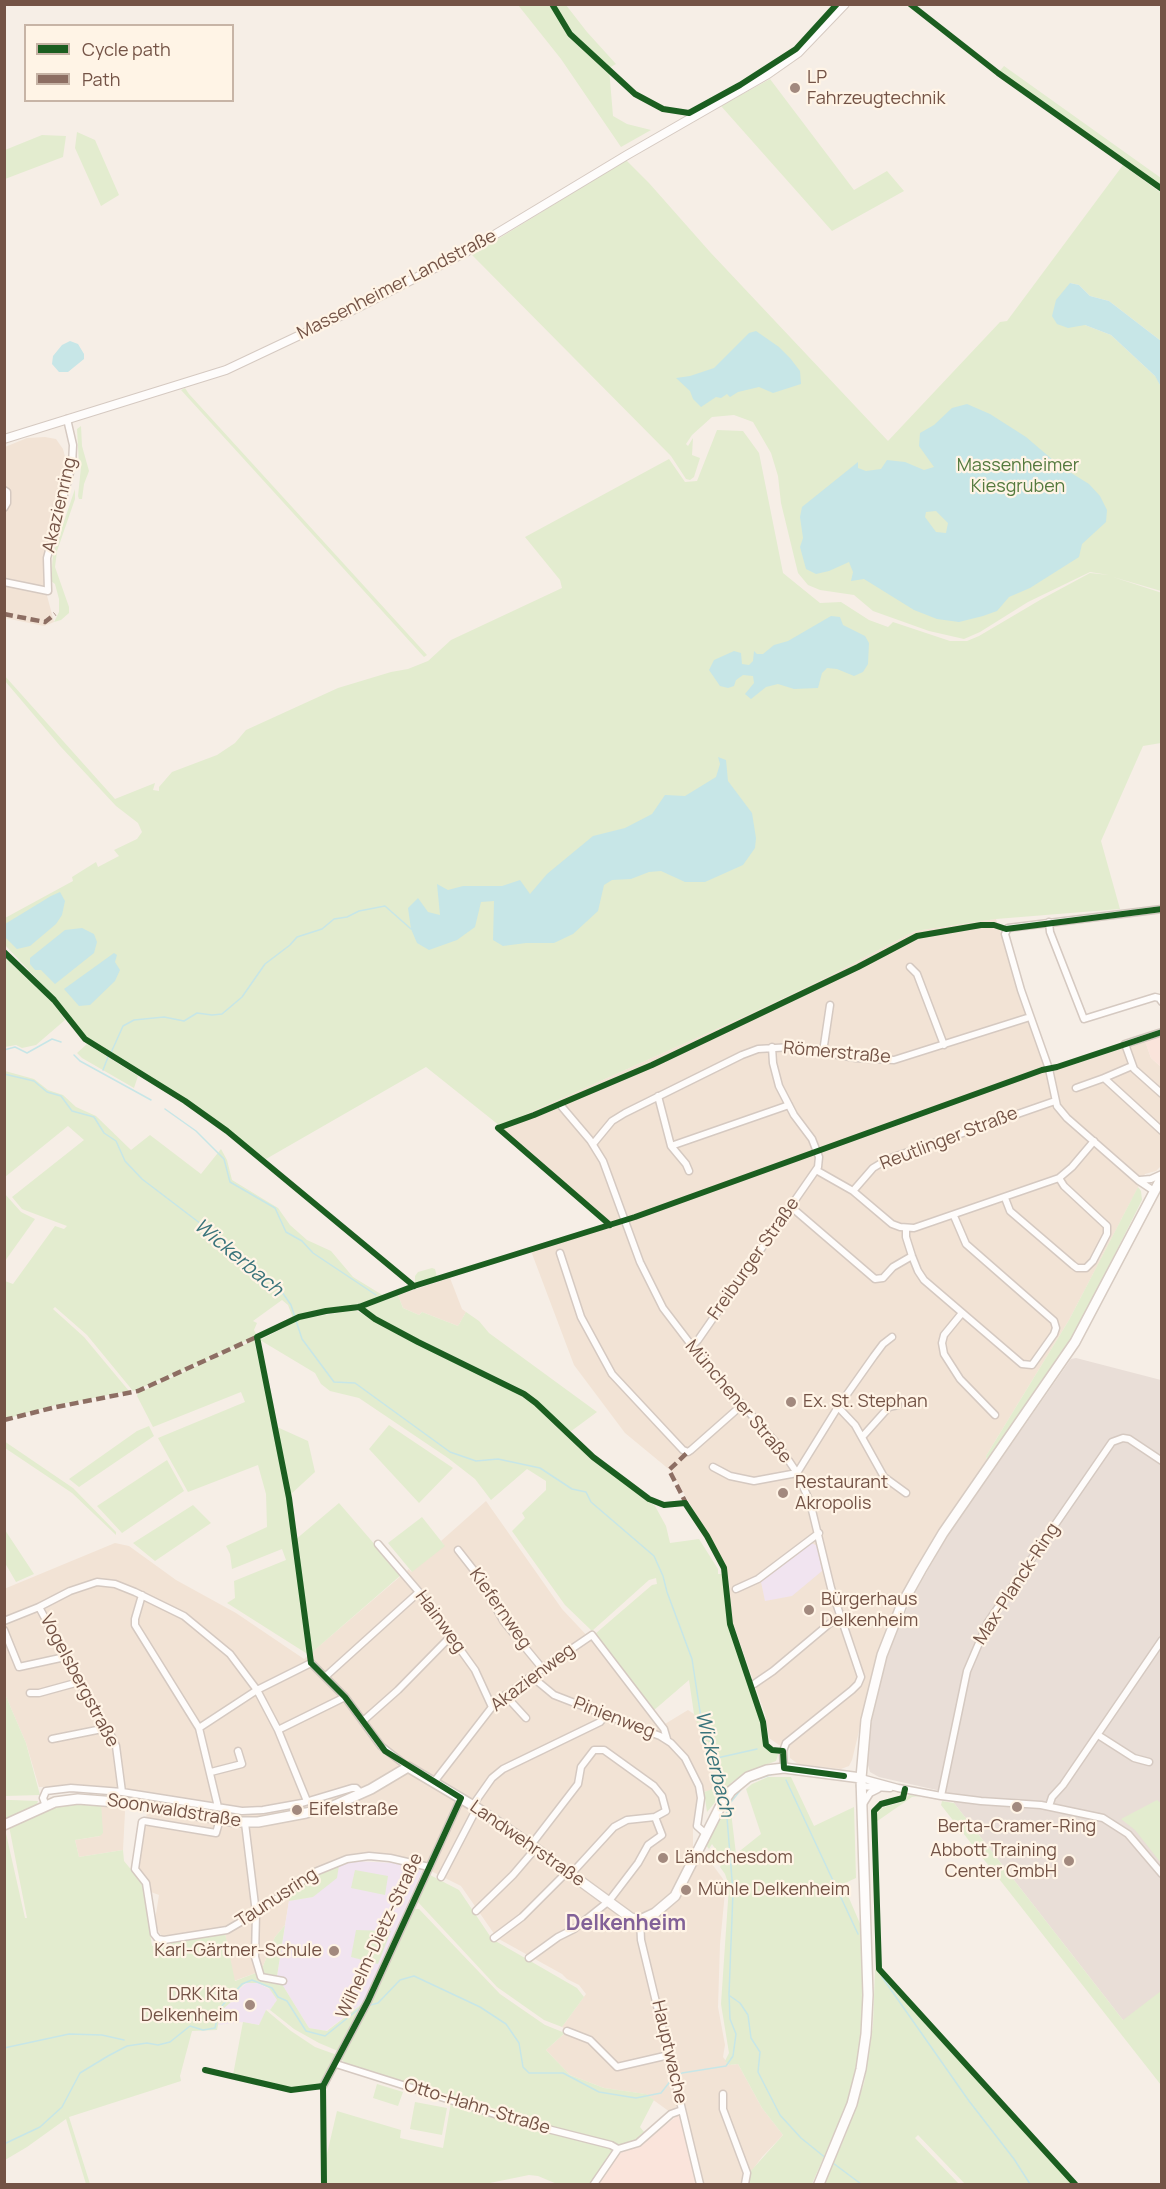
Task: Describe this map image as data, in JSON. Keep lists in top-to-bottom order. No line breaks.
{"streets":{"main road":["Soonwaldstraße","Landwehrstraße"],"street":["Massenheimer Landstraße","Akazienring","Römerstraße","Reutlinger Straße","Freiburger Straße","Münchener Straße","Max-Planck-Ring","Kiefernweg","Hainweg","Akazienweg","Vogelsbergstraße","Pinienweg","Taunusring","Wilhelm-Dietz-Straße","Hauptwache","Otto-Hahn-Straße"]},"crossings":[["Massenheimer Landstraße","Akazienring"],["Römerstraße","Münchener Straße"],["Freiburger Straße","Münchener Straße"],["Kiefernweg","Akazienweg"],["Hainweg","Akazienweg"],["Akazienweg","Pinienweg"],["Akazienweg","Landwehrstraße"],["Soonwaldstraße","Landwehrstraße"],["Soonwaldstraße","Taunusring"],["Landwehrstraße","Wilhelm-Dietz-Straße"],["Landwehrstraße","Hauptwache"],["Taunusring","Wilhelm-Dietz-Straße"],["Wilhelm-Dietz-Straße","Otto-Hahn-Straße"]],"districts":["Delkenheim"],"water":["Wickerbach"],"parks":["Massenheimer Kiesgruben"],"places":["LP Fahrzeugtechnik","Ex. St. Stephan","Restaurant Akropolis","Bürgerhaus Delkenheim","Berta-Cramer-Ring","Eifelstraße","Ländchesdom","Abbott Training Center GmbH","Mühle Delkenheim","Karl-Gärtner-Schule","DRK Kita Delkenheim"],"legend":["Cycle path","Path"]}
